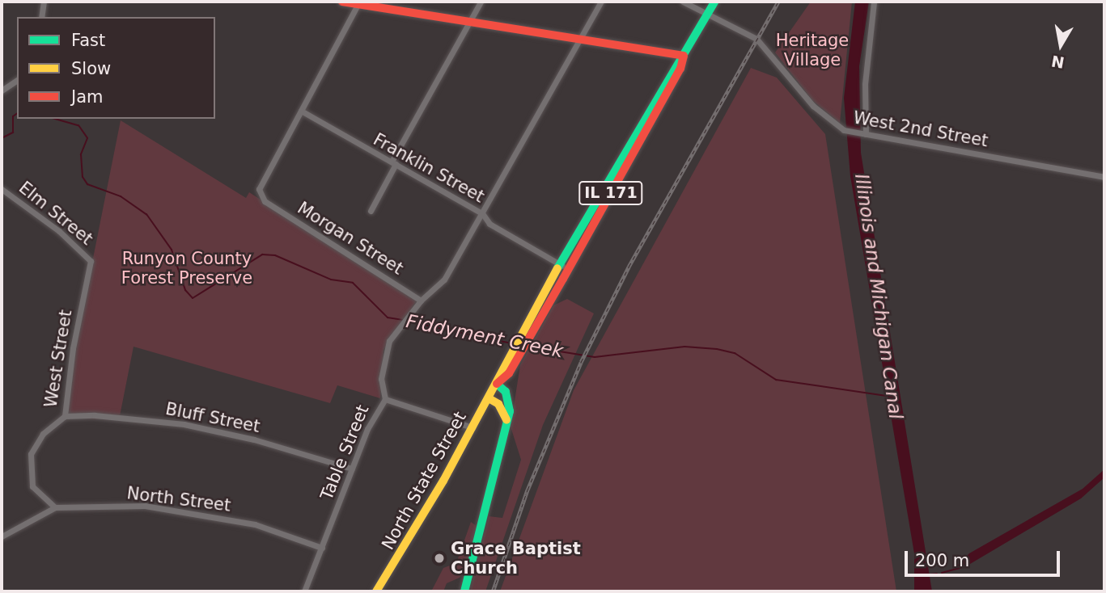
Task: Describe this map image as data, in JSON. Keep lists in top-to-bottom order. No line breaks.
{"streets":{"main road":["IL 171","North State Street"],"street":["West 2nd Street","Franklin Street","Elm Street","Morgan Street","West Street","Bluff Street","Table Street","North Street"]},"crossings":[["West 2nd Street","IL 171"],["Franklin Street","Morgan Street"],["Franklin Street","Table Street"],["Franklin Street","North State Street"],["IL 171","North State Street"],["Elm Street","West Street"],["Morgan Street","Table Street"],["West Street","Bluff Street"],["West Street","North Street"],["Bluff Street","Table Street"],["Table Street","North Street"]],"water":["Illinois and Michigan Canal","Fiddyment Creek"],"parks":["Heritage Village","Runyon County Forest Preserve"],"places":["Grace Baptist Church"],"legend":["Fast","Slow","Jam"],"scale_bar":"200 m","north":"bottom"}
